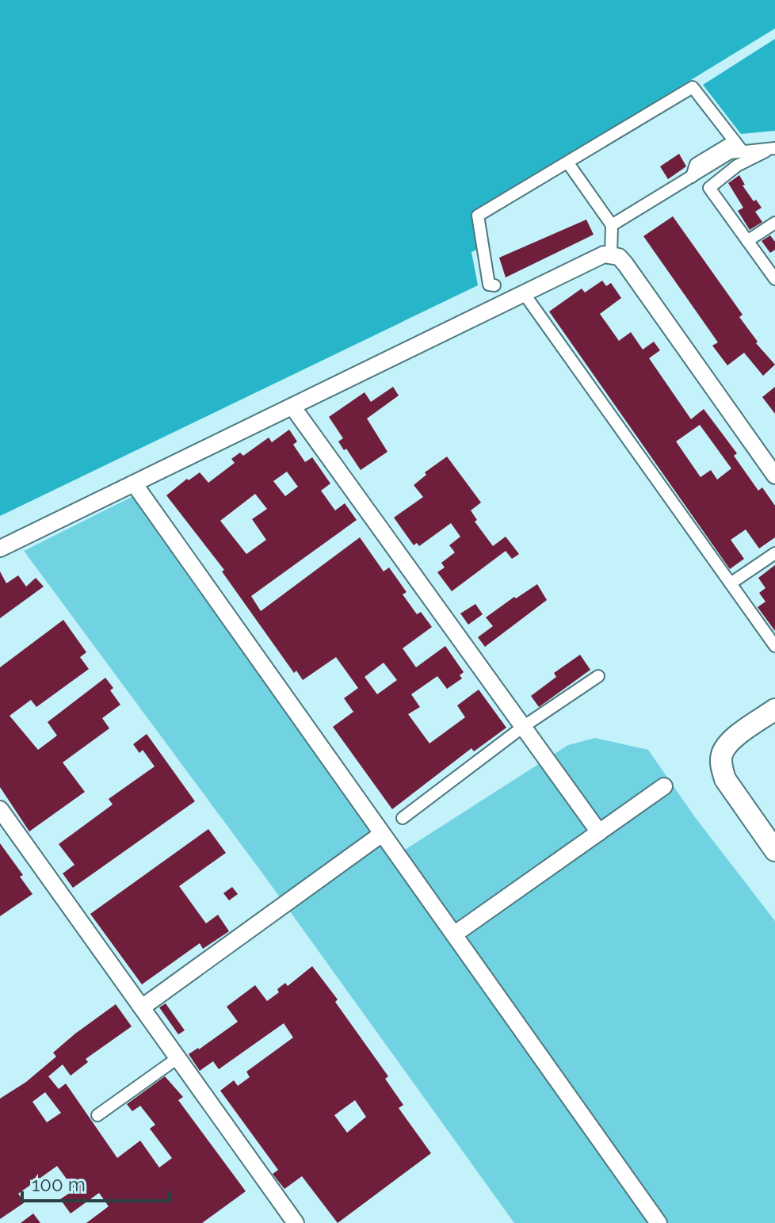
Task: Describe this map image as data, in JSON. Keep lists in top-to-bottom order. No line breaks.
{"scale_bar":"100 m"}
